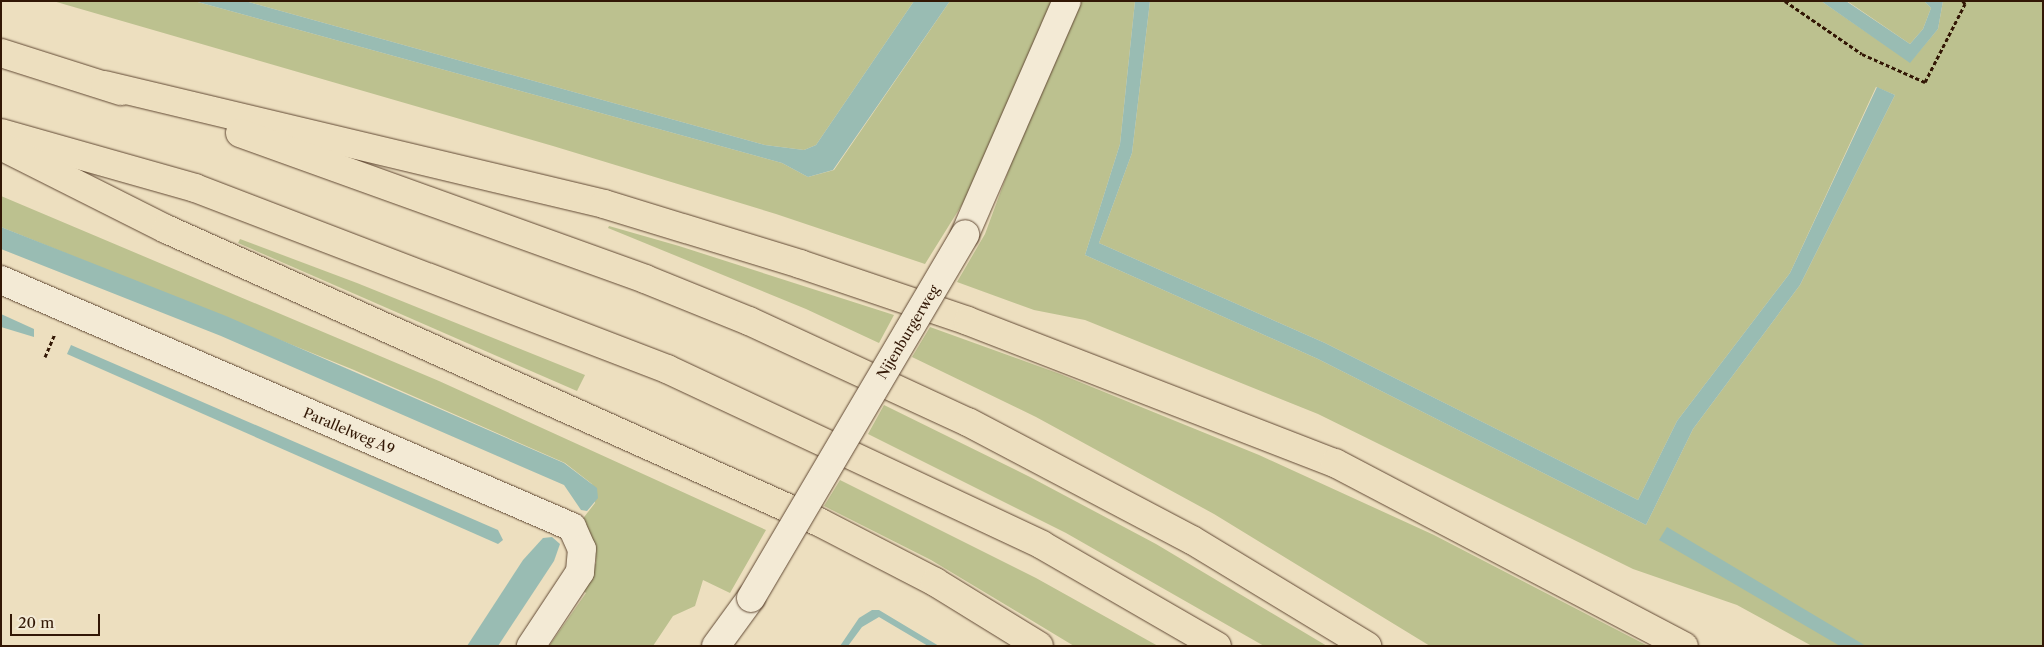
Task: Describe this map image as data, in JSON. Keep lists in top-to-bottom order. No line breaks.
{"streets":{"street":["Nijenburgerweg","Parallelweg A9"]},"scale_bar":"20 m"}
